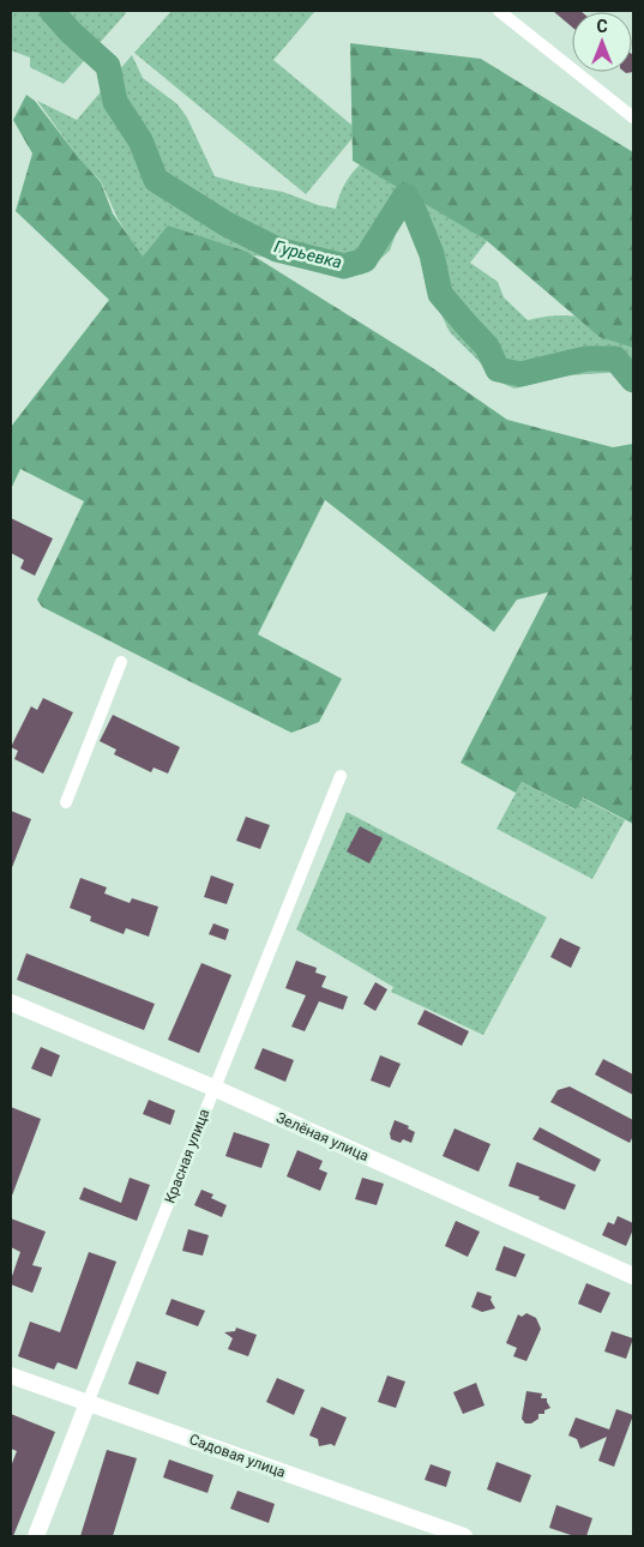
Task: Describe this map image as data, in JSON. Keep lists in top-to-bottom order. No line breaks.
{"streets":{"street":["Зелёная улица","Красная улица","Садовая улица"]},"crossings":[["Зелёная улица","Красная улица"],["Красная улица","Садовая улица"]],"water":["Гурьевка"],"north":"top"}
